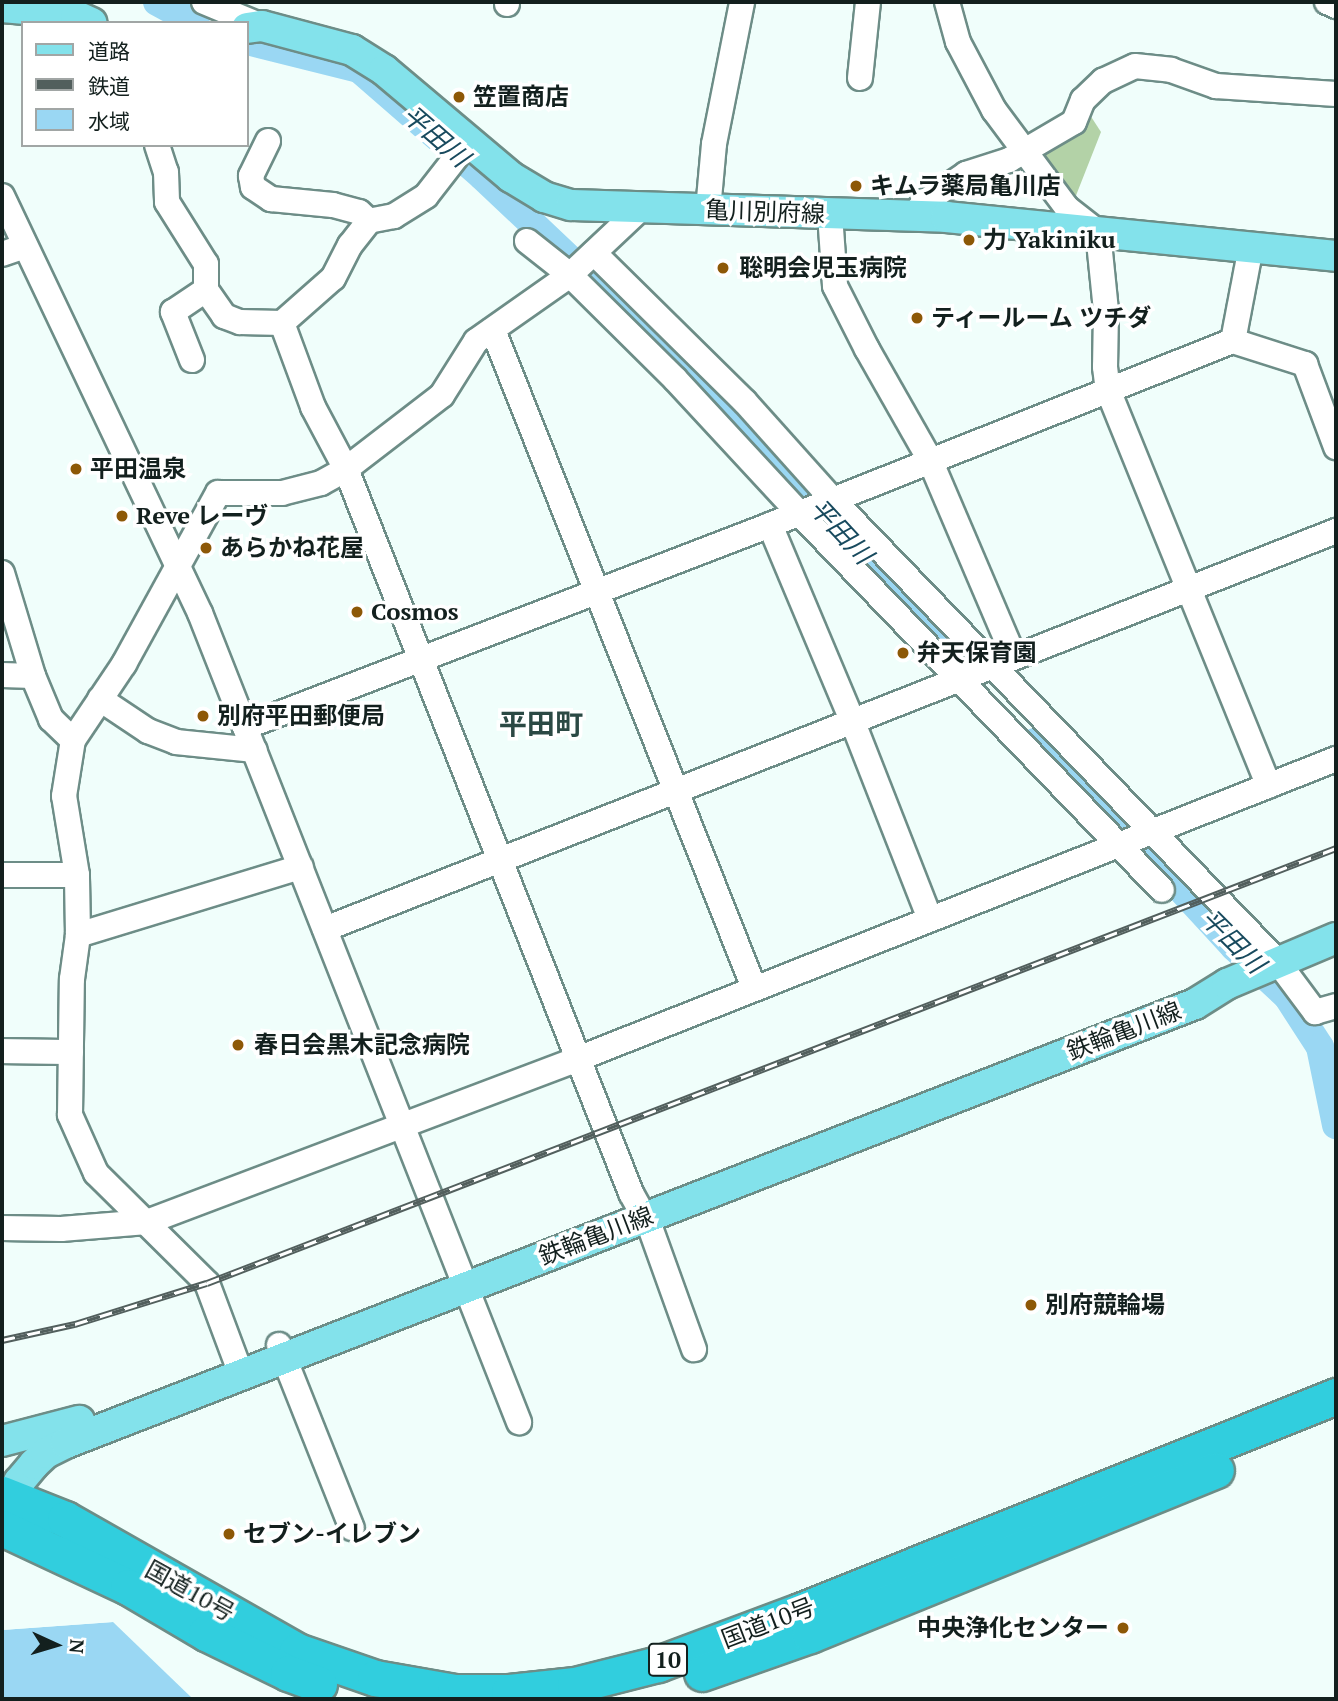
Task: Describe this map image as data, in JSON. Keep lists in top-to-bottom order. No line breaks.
{"streets":{"highway":["国道10号","10"],"main road":["亀川別府線","鉄輪亀川線"]},"crossings":[["鉄輪亀川線","国道10号"]],"districts":["平田町"],"water":["平田川"],"places":["笠置商店","キムラ薬局亀川店","力 Yakiniku","聡明会児玉病院","ティールーム ツチダ","平田温泉","Reve レーヴ","あらかね花屋","Cosmos","弁天保育園","別府平田郵便局","春日会黒木記念病院","別府競輪場","セブン-イレブン","中央浄化センター"],"legend":["道路","鉄道","水域"],"north":"right"}
